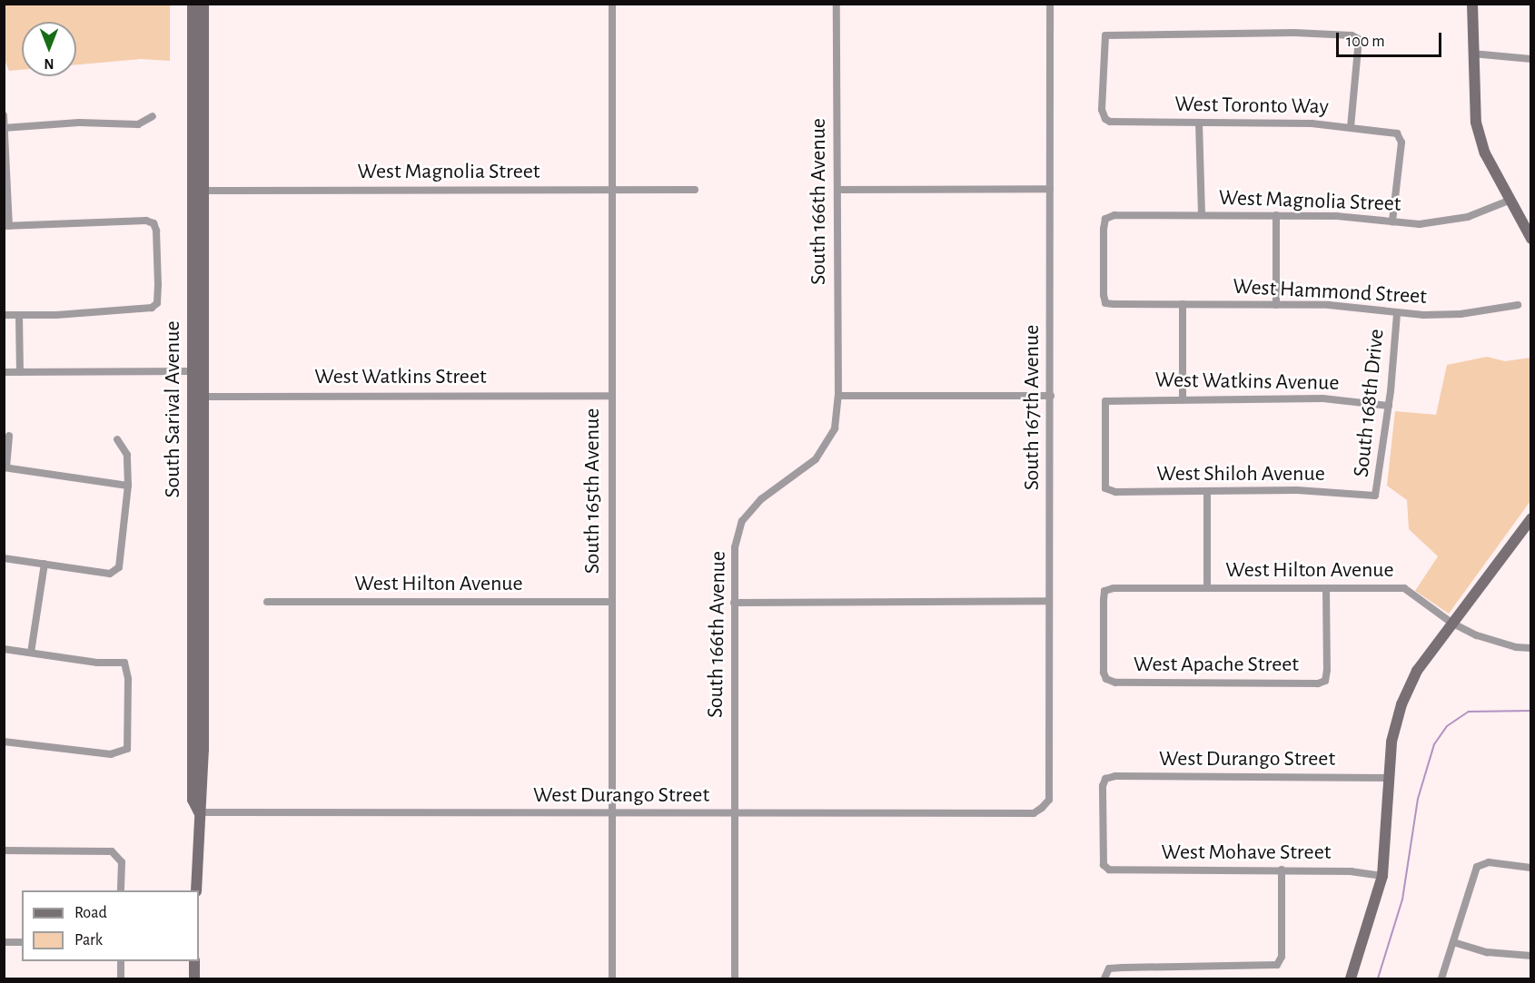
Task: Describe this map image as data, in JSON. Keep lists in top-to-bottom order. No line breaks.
{"streets":{"main road":["South Sarival Avenue"],"street":["West Toronto Way","West Magnolia Street","South 166th Avenue","West Hammond Street","West Watkins Street","West Watkins Avenue","South 168th Drive","South 167th Avenue","West Shiloh Avenue","South 165th Avenue","West Hilton Avenue","West Apache Street","West Durango Street","West Mohave Street"]},"crossings":[["West Toronto Way","West Magnolia Street"],["West Magnolia Street","West Hammond Street"],["West Magnolia Street","South Sarival Avenue"],["West Magnolia Street","South 165th Avenue"],["South 166th Avenue","West Durango Street"],["West Hammond Street","South 168th Drive"],["West Watkins Street","South Sarival Avenue"],["West Watkins Street","South 165th Avenue"],["West Watkins Avenue","South 168th Drive"],["West Watkins Avenue","West Shiloh Avenue"],["South 168th Drive","West Shiloh Avenue"],["South 167th Avenue","West Durango Street"],["South Sarival Avenue","West Durango Street"],["South 165th Avenue","West Hilton Avenue"],["South 165th Avenue","West Durango Street"],["West Hilton Avenue","West Apache Street"],["West Durango Street","West Mohave Street"]],"legend":["Road","Park"],"scale_bar":"100 m","north":"bottom"}
